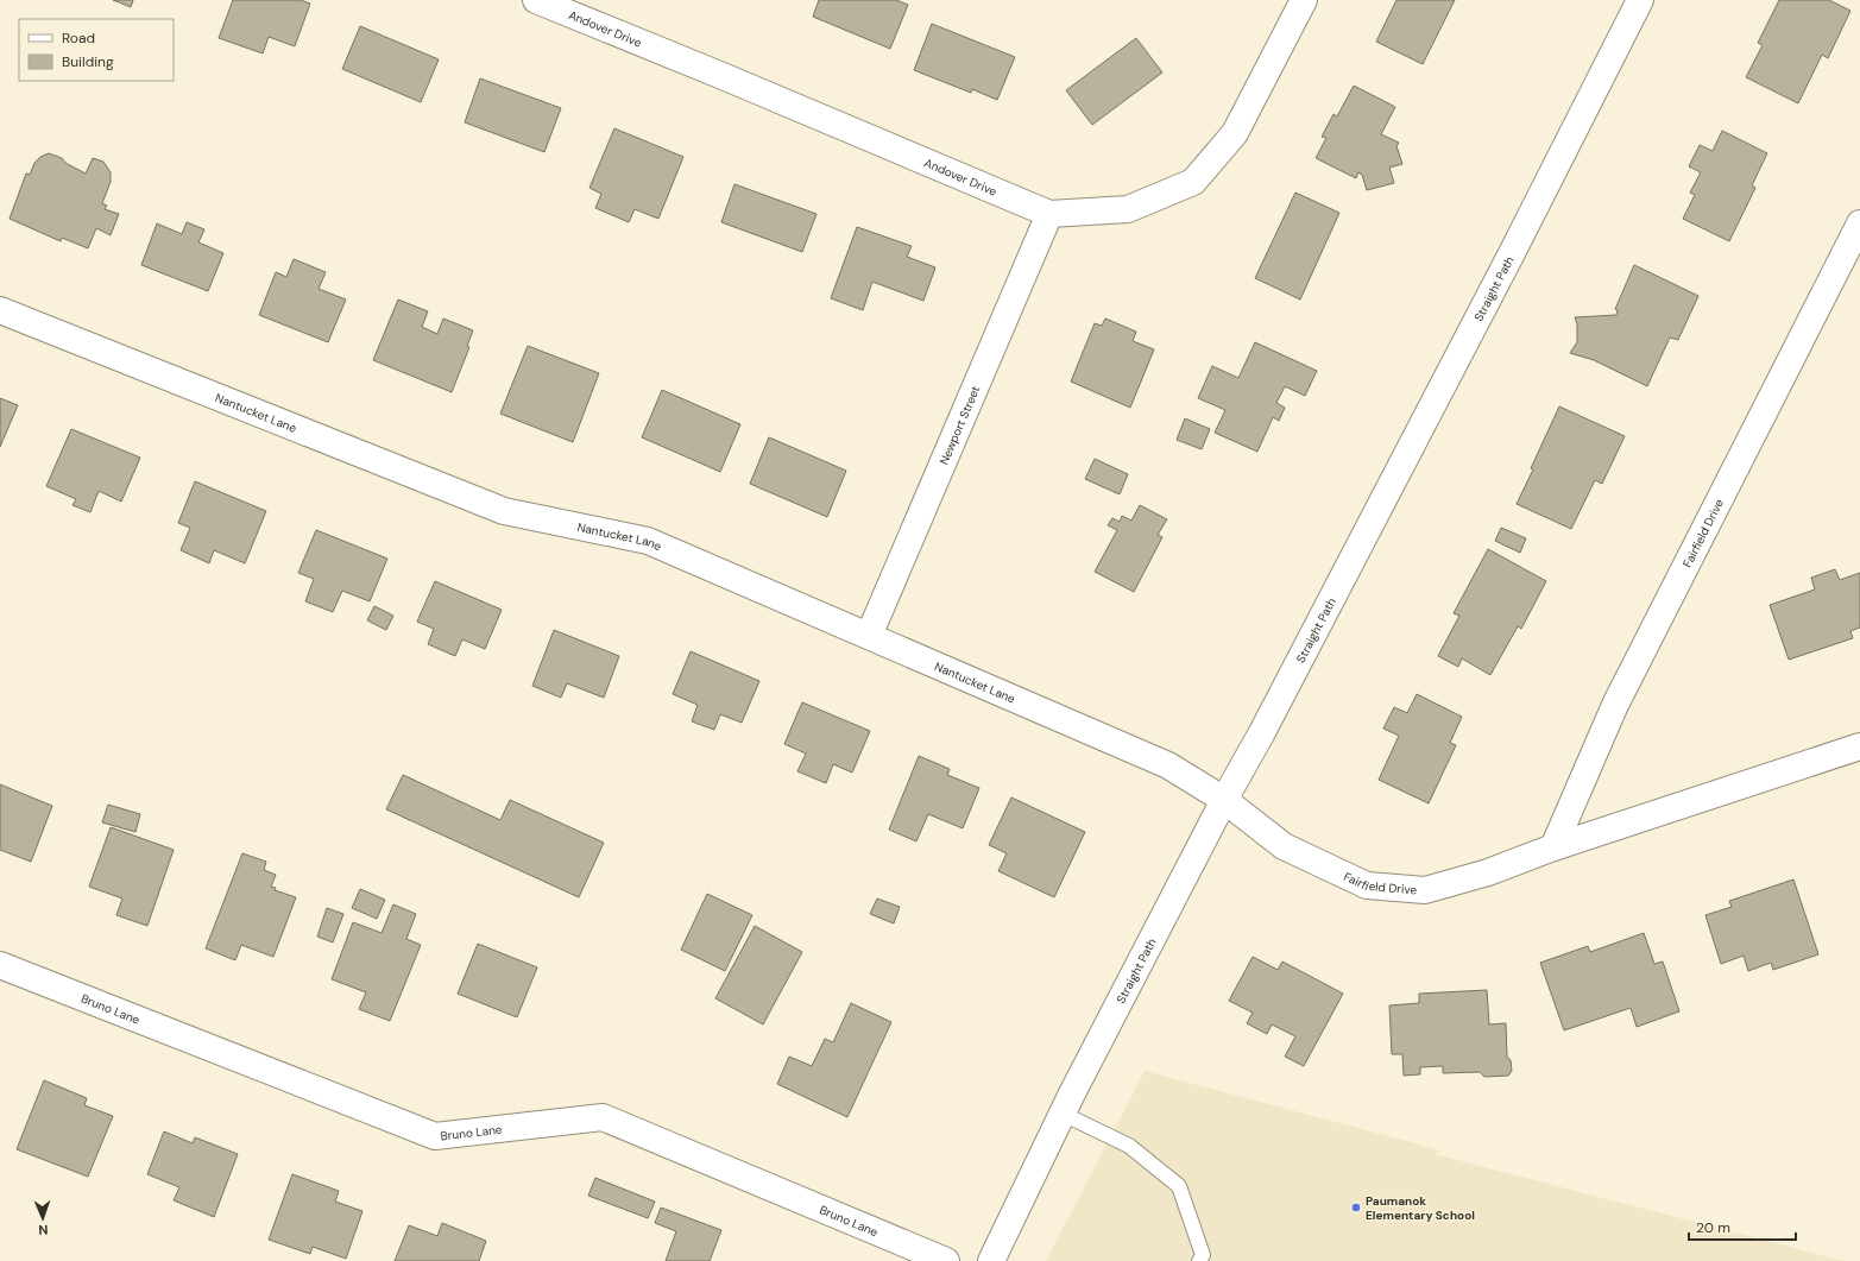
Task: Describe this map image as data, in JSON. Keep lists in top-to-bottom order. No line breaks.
{"streets":{"street":["Andover Drive","Straight Path","Nantucket Lane","Newport Street","Fairfield Drive","Bruno Lane"]},"crossings":[["Andover Drive","Newport Street"],["Straight Path","Nantucket Lane"],["Straight Path","Fairfield Drive"],["Nantucket Lane","Newport Street"],["Nantucket Lane","Fairfield Drive"]],"places":["Paumanok Elementary School"],"legend":["Road","Building"],"scale_bar":"20 m","north":"bottom"}
